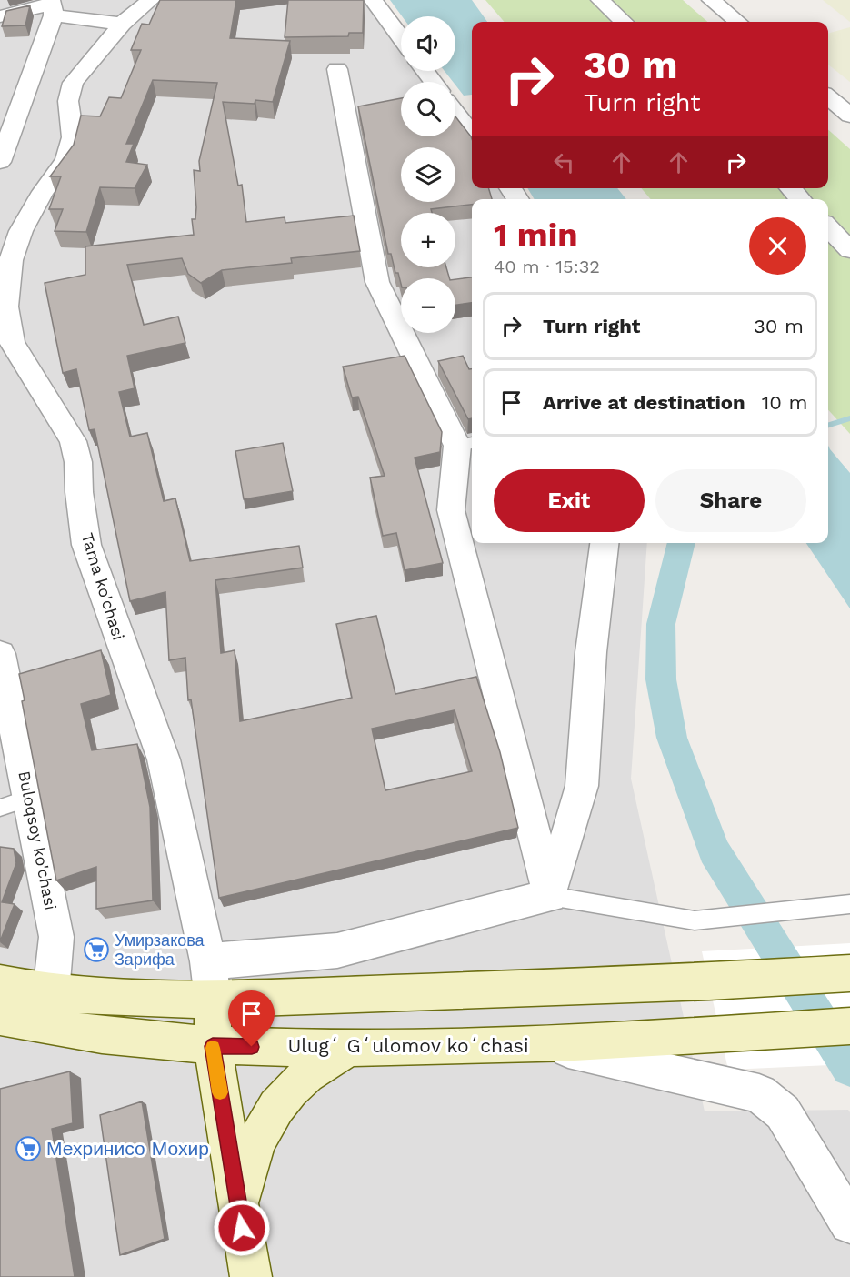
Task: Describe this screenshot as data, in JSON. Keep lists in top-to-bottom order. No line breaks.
{"streets":{"main road":["Ulugʻ Gʻulomov koʻchasi"],"street":["Tama ko'chasi","Buloqsoy ko'chasi"]},"crossings":[["Tama ko'chasi","Ulugʻ Gʻulomov koʻchasi"],["Buloqsoy ko'chasi","Ulugʻ Gʻulomov koʻchasi"]],"places":{"supermarket":["Умирзакова Зарифа","Мехринисо Мохир"]},"page":{"map_buttons":["+","−"],"turn":["30 m","Turn right"],"heading":["1 min","40 m · 15:32"],"list":[{"name":"Turn right","value":"30 m"},{"name":"Arrive at destination","value":"10 m"}],"buttons":["Exit","Share"]}}
